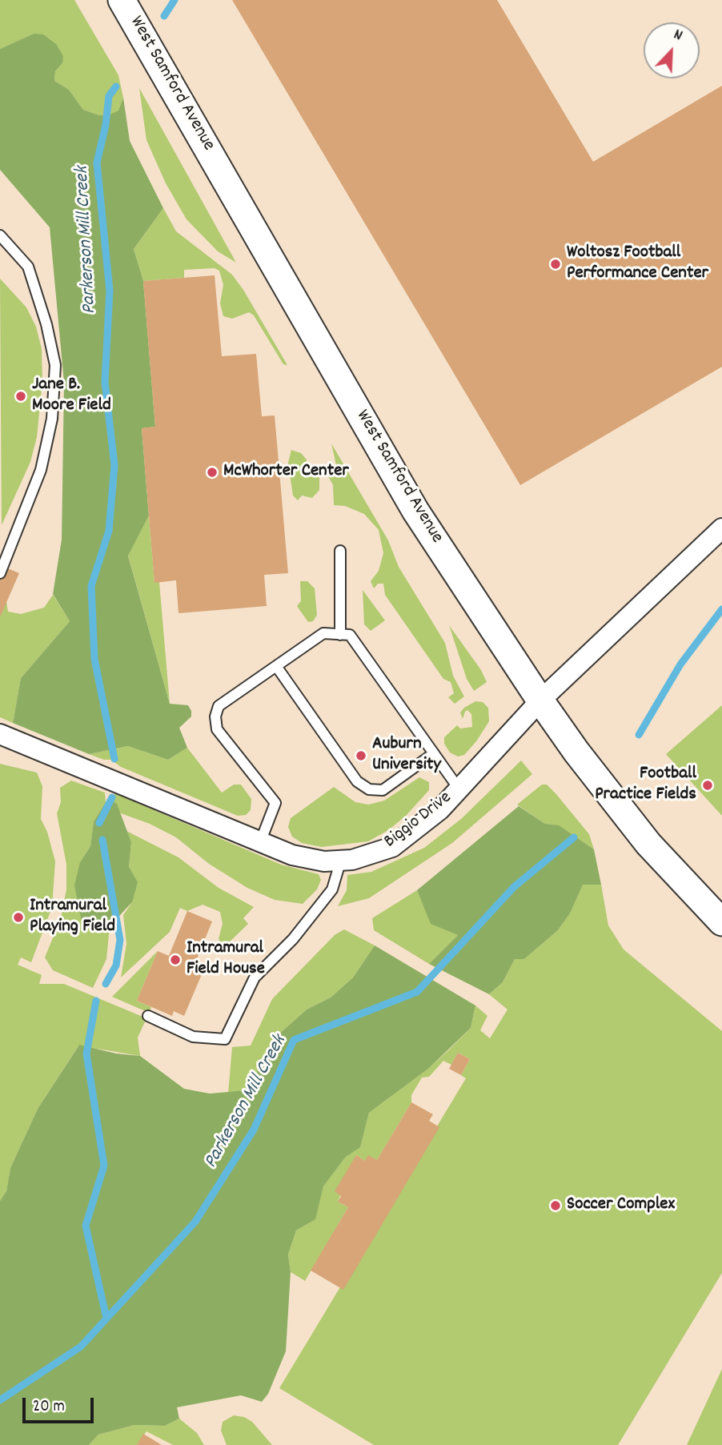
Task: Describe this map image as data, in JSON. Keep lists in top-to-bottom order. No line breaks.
{"streets":{"street":["West Samford Avenue","Biggio Drive"]},"crossings":[["West Samford Avenue","Biggio Drive"]],"water":["Parkerson Mill Creek"],"places":["Woltosz Football Performance Center","Jane B. Moore Field","McWhorter Center","Auburn University","Football Practice Fields","Intramural Playing Field","Intramural Field House","Soccer Complex"],"scale_bar":"20 m","north":"top right"}
